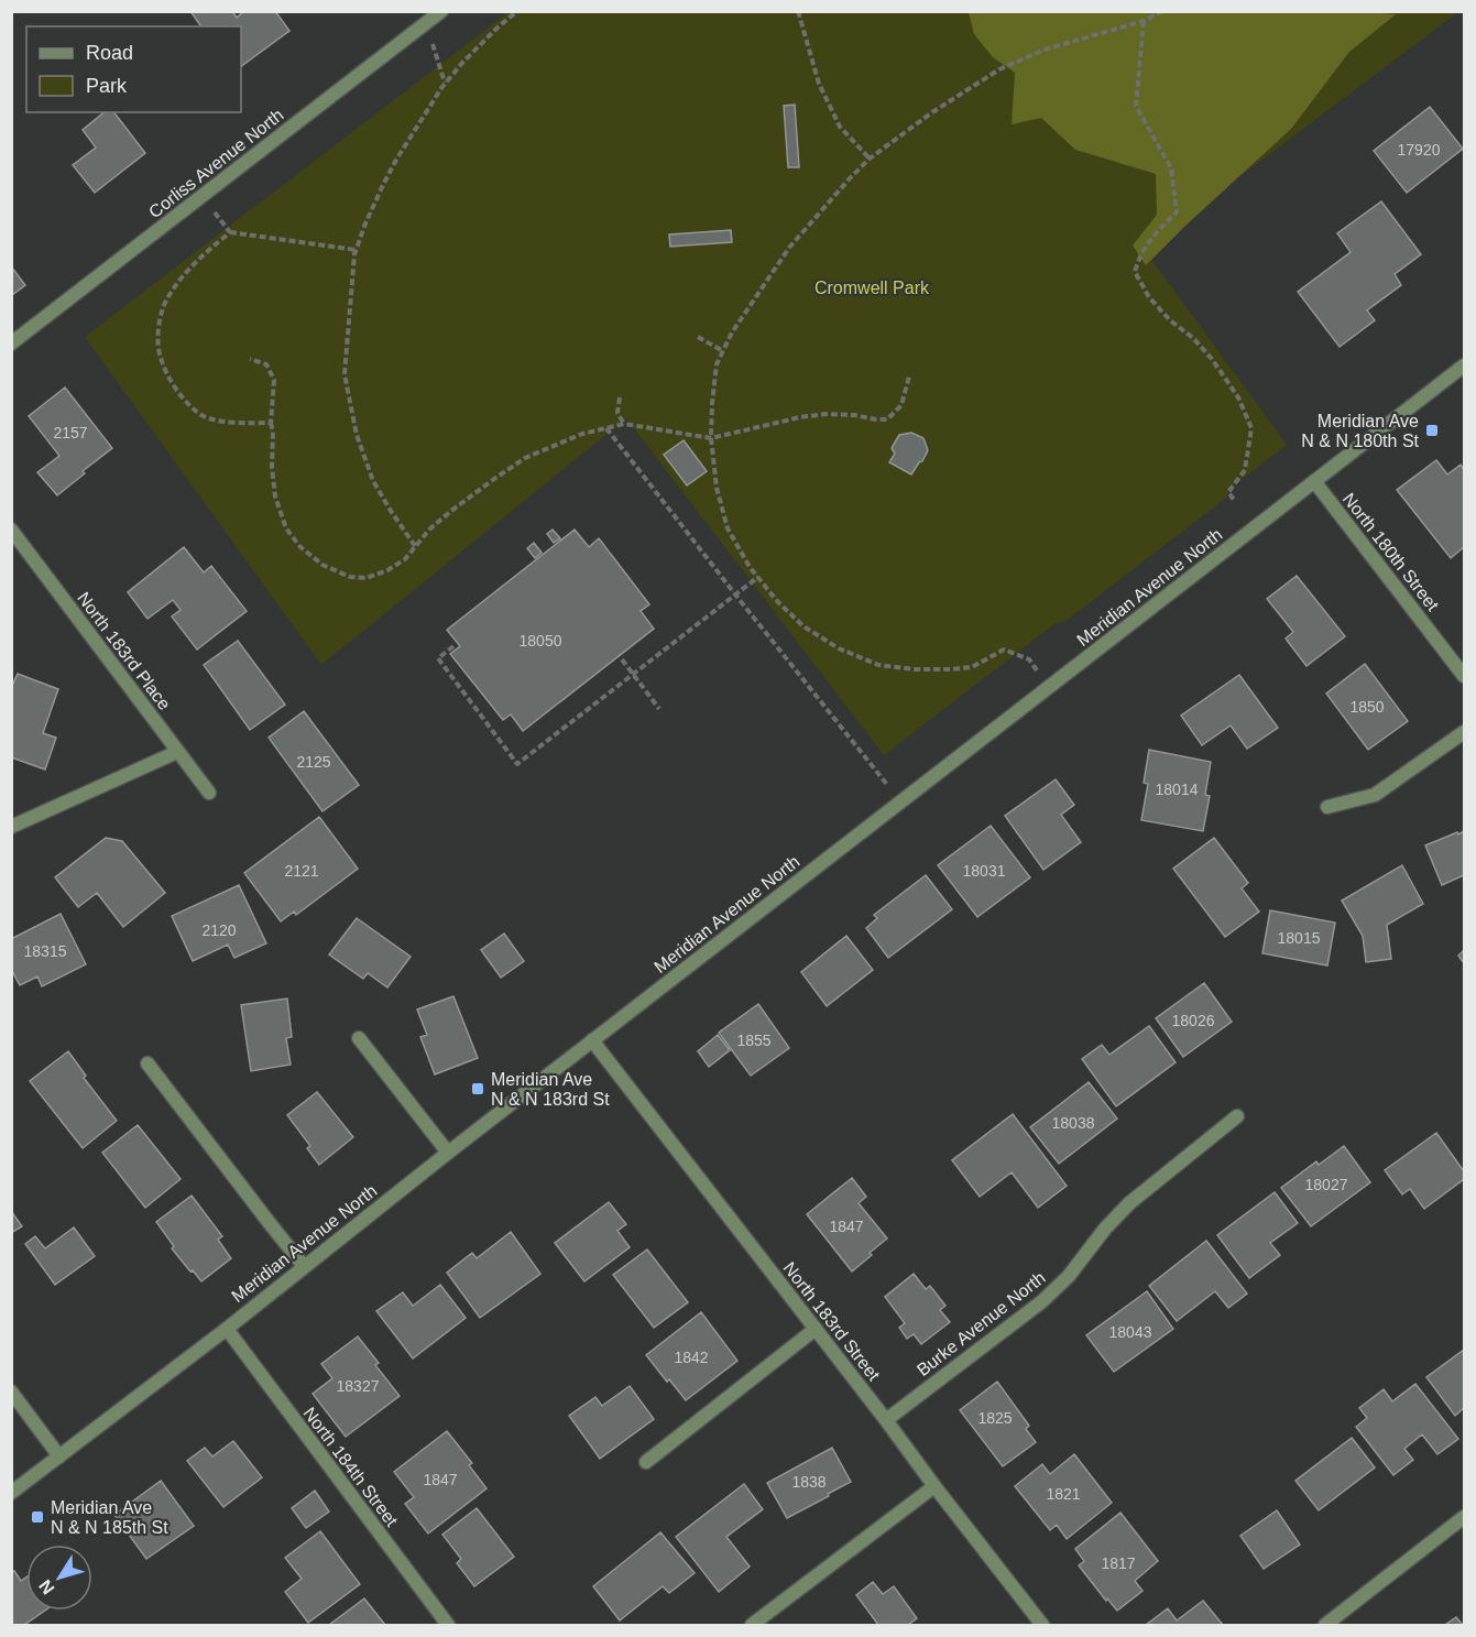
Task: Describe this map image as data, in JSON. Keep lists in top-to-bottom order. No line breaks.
{"streets":{"street":["Corliss Avenue North","North 180th Street","Meridian Avenue North","North 183rd Place","North 183rd Street","Burke Avenue North","North 184th Street"]},"crossings":[["North 180th Street","Meridian Avenue North"],["Meridian Avenue North","North 183rd Street"],["Meridian Avenue North","North 184th Street"],["North 183rd Street","Burke Avenue North"]],"parks":["Cromwell Park"],"places":{"transit":["Meridian Ave N & N 180th St","Meridian Ave N & N 183rd St","Meridian Ave N & N 185th St"]},"house_numbers":["17920","2157","18050","1850","2125","18014","2121","18031","2120","18015","18315","18026","1855","18038","18027","1847","18043","1842","18327","1825","1847","1838","1821","1817"],"legend":["Road","Park"],"north":"bottom left"}
